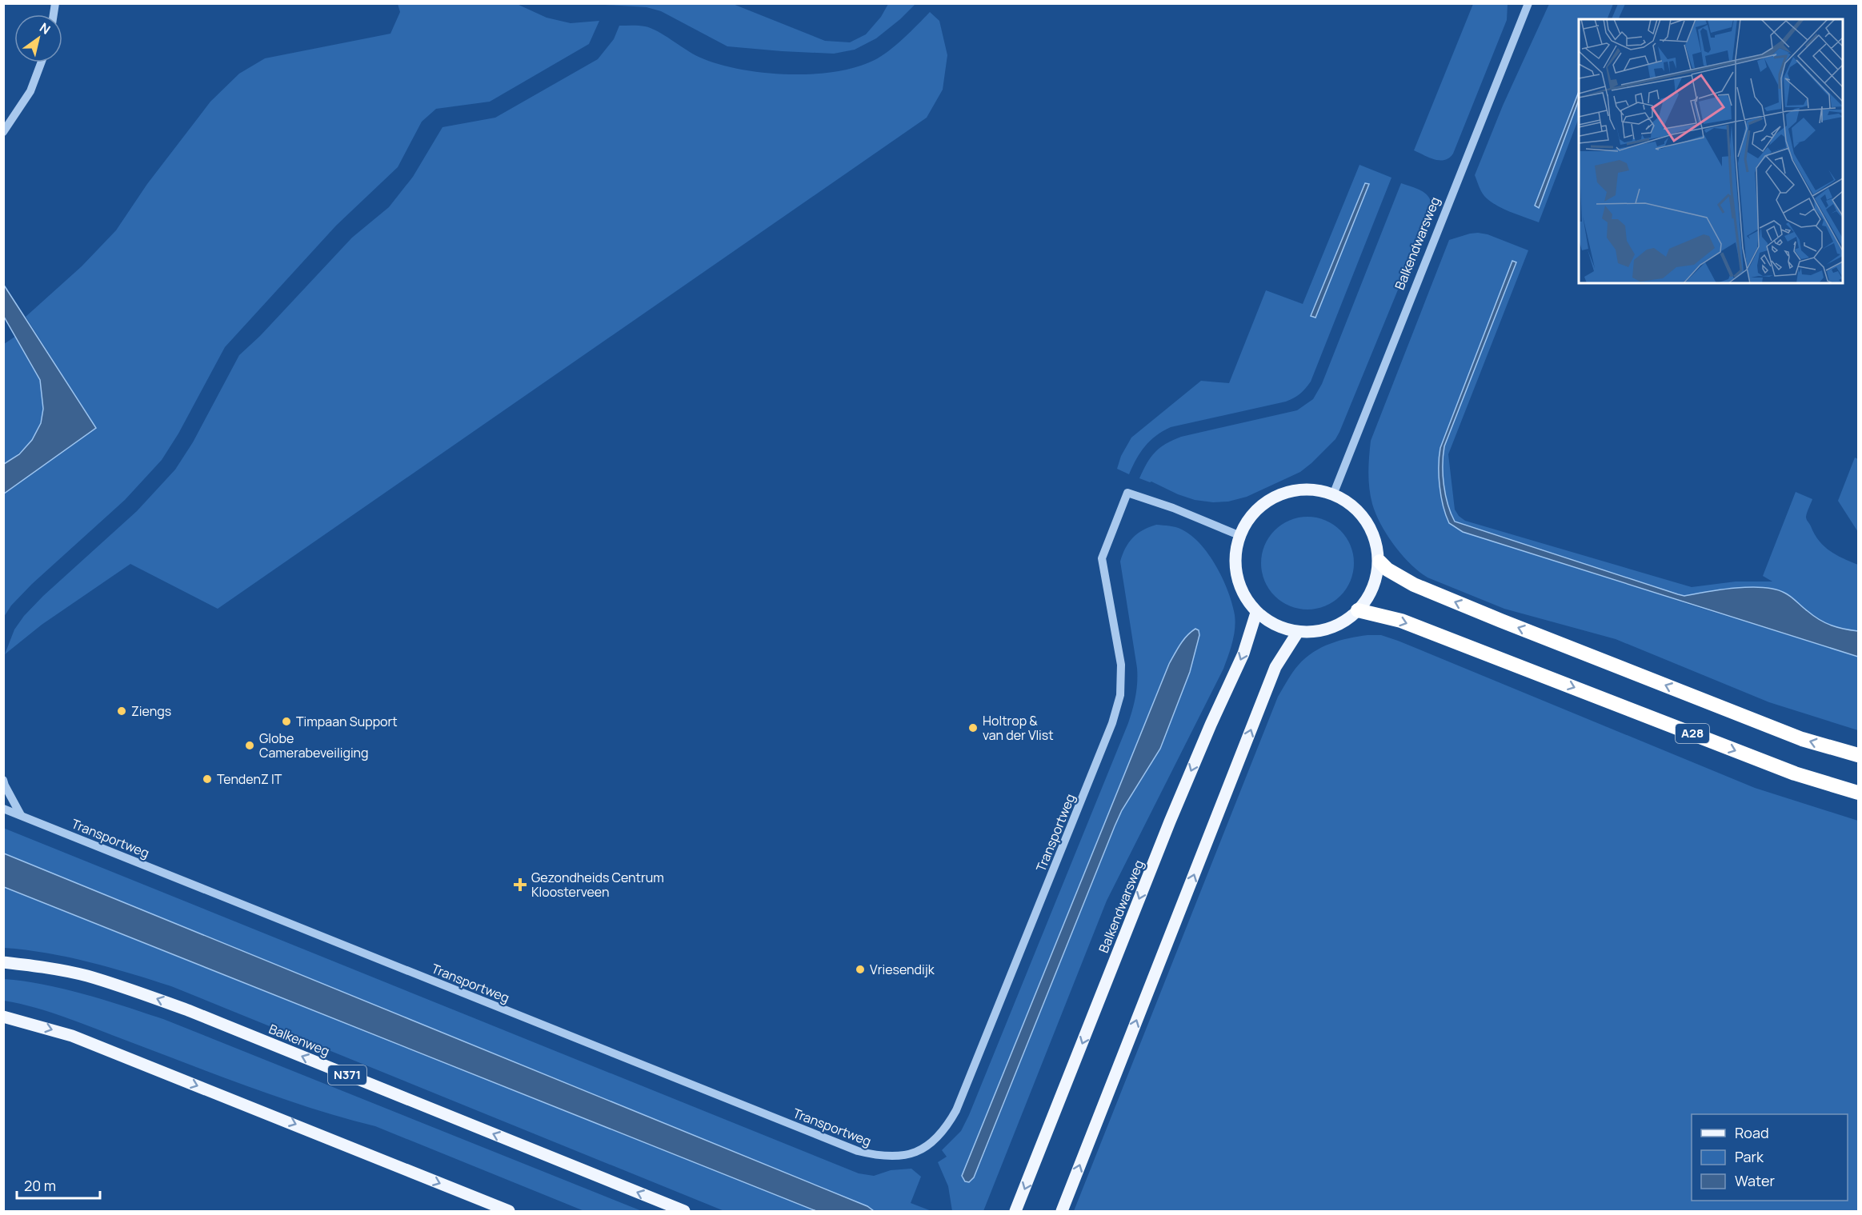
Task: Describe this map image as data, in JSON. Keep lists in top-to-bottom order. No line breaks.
{"streets":{"highway":["A28"],"main road":["Balkendwarsweg","Balkenweg","N371"],"street":["Transportweg"]},"crossings":[["Balkendwarsweg","A28"],["Balkendwarsweg","Transportweg"],["A28","Transportweg"]],"one_way":["Balkendwarsweg"],"places":{"other":["Ziengs","Timpaan Support","Holtrop & van der Vlist","Globe Camerabeveiliging","TendenZ IT","Vriesendijk"],"health":["Gezondheids Centrum Kloosterveen"]},"legend":["Road","Park","Water"],"scale_bar":"20 m","north":"top right"}
